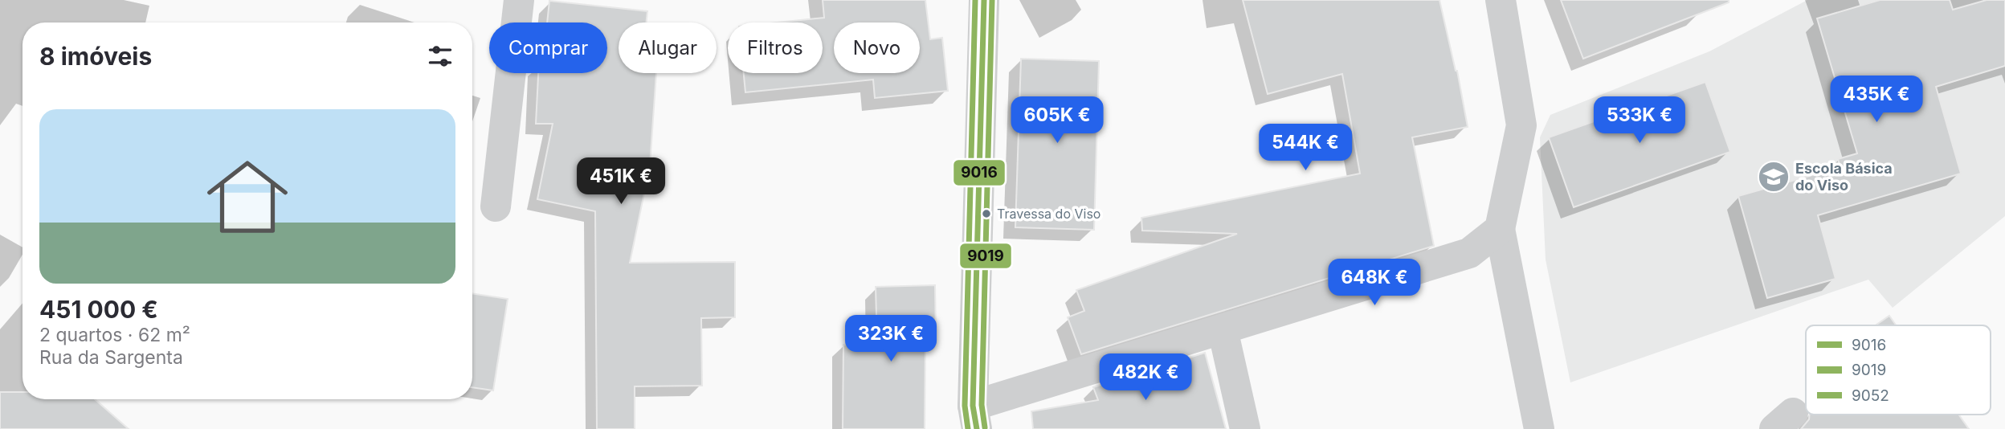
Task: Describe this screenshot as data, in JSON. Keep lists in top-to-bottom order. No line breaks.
{"places":{"school or university":["Escola Básica do Viso"],"other":["Travessa do Viso"]},"lines":["transit line 9016","transit line 9019","transit line 9052"],"legend":["9016","9019","9052"],"page":{"chip":["Comprar","Alugar","Filtros","Novo"],"heading":"8 imóveis","price":["435K €","605K €","533K €","544K €","451K €","648K €","323K €","482K €"],"list":[{"name":"451 000 €","note":"2 quartos · 62 m² · Rua da Sargenta"}]}}
